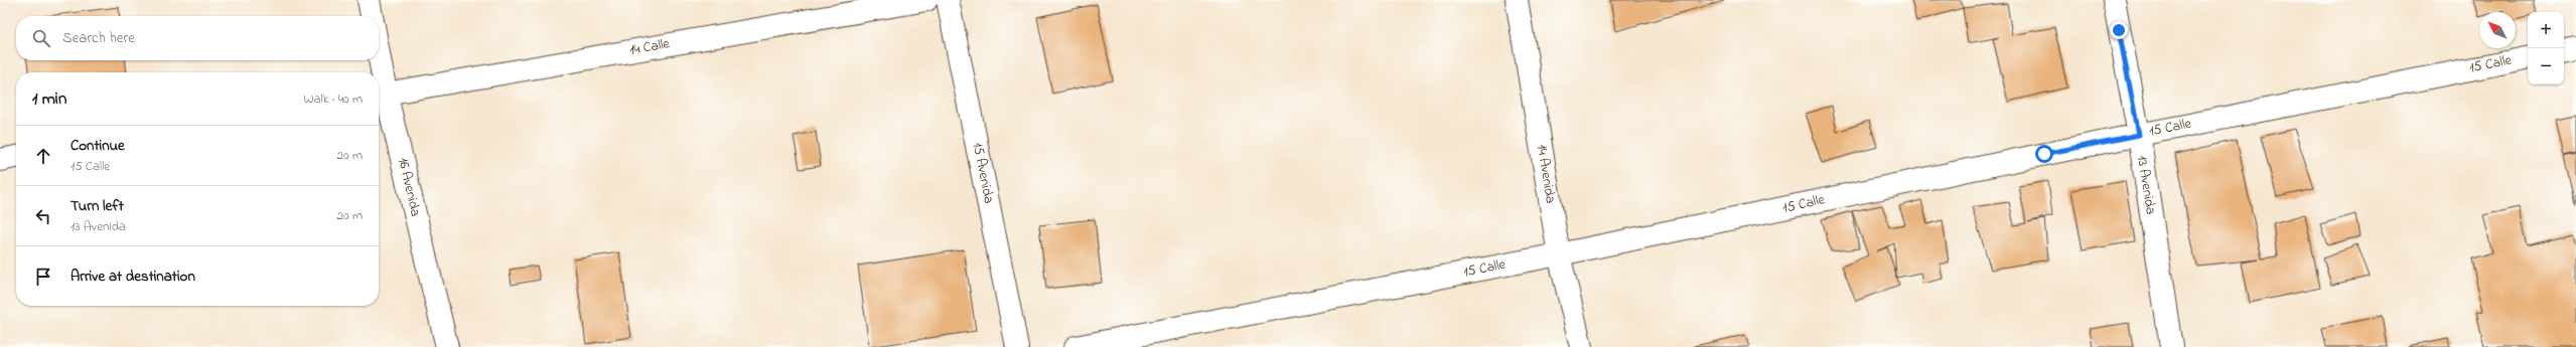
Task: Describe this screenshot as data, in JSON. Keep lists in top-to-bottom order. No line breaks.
{"streets":{"street":["14 Calle","15 Calle","15 Avenida","14 Avenida","13 Avenida","16 Avenida"]},"crossings":[["14 Calle","16 Avenida"],["15 Calle","14 Avenida"],["15 Calle","13 Avenida"]],"north":"top left","page":{"map_buttons":["+","−"],"search":"Search here","heading":["1 min","Walk · 40 m"],"list":[["Continue","15 Calle","20 m"],["Turn left","13 Avenida","20 m"],"Arrive at destination"]}}
